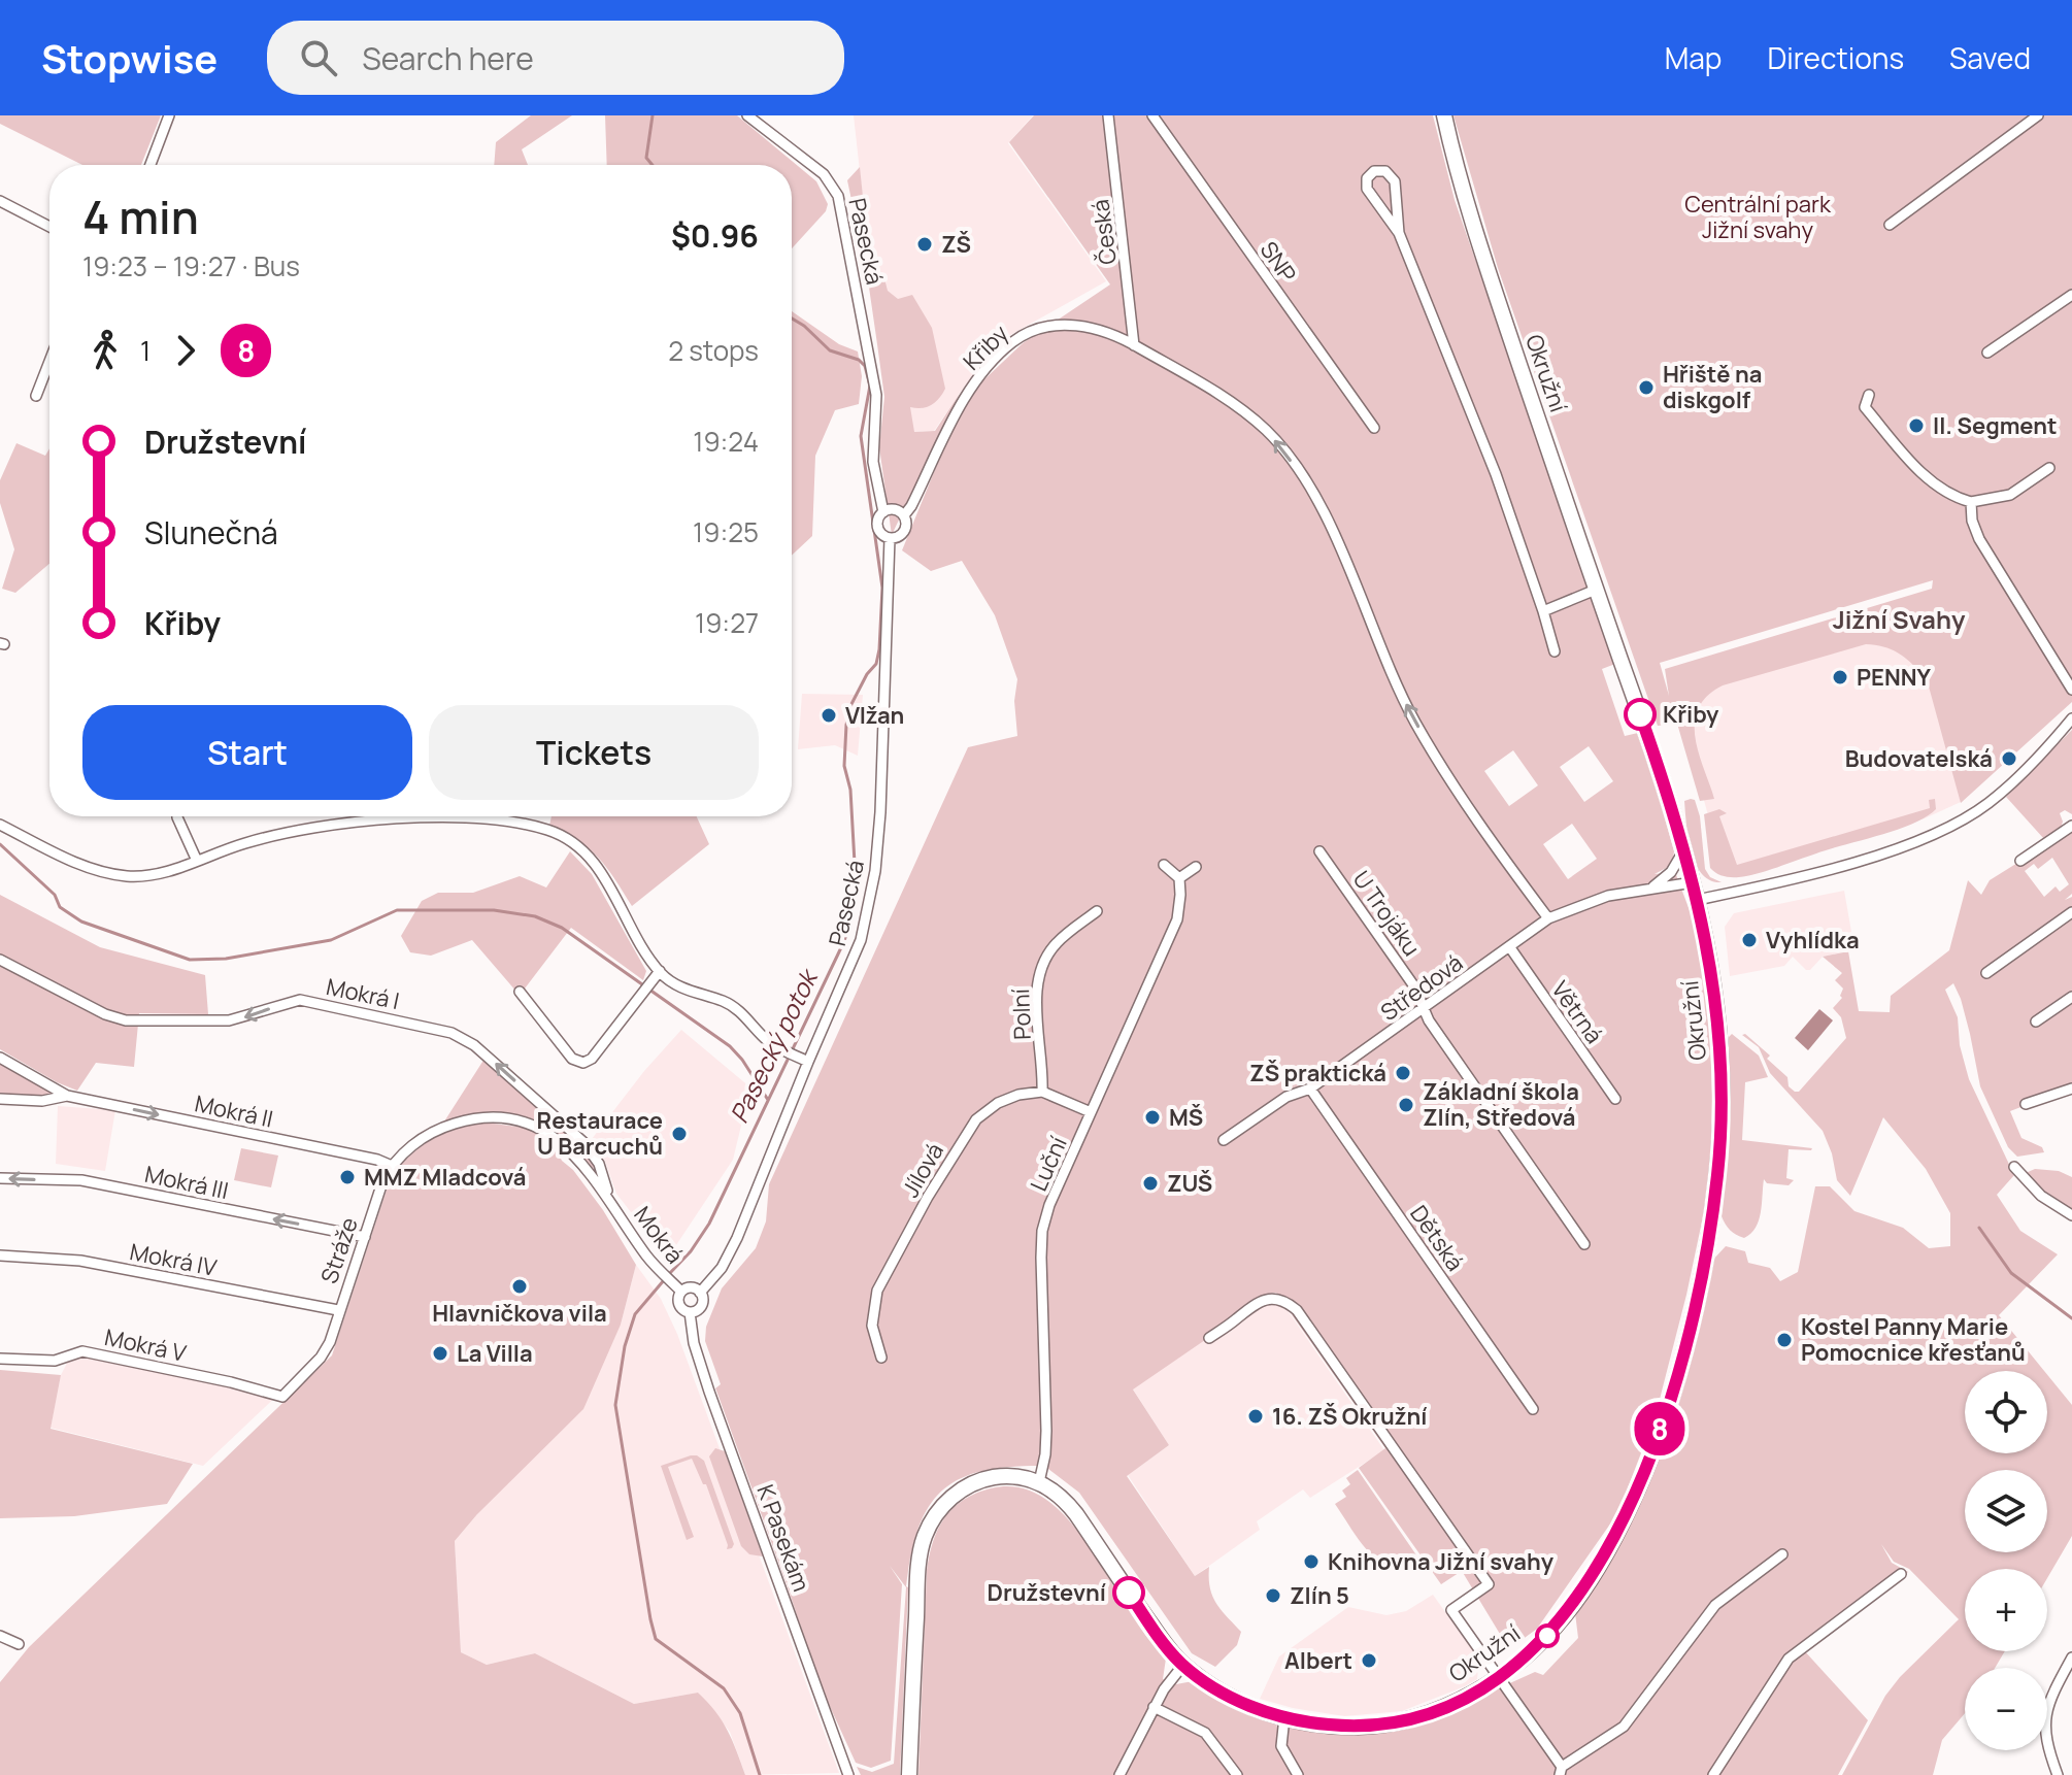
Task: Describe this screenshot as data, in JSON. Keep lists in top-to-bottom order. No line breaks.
{"streets":{"street":["Česká","Pasecká","SNP","Křiby","Okružní","U Trojáku","Středová","Mokrá I","Větrná","Polní","Mokrá II","Luční","Jílová","Mokrá III","Mokrá","Dětská","Stráže","Mokrá IV","Mokrá V","K Pasekám"]},"crossings":[["Česká","Křiby"],["Pasecká","Křiby"],["Pasecká","Mokrá"],["Pasecká","K Pasekám"],["Křiby","Středová"],["Okružní","Středová"],["Okružní","Luční"],["U Trojáku","Středová"],["Středová","Větrná"],["Středová","Dětská"],["Mokrá I","Mokrá"],["Mokrá I","Stráže"],["Polní","Jílová"],["Mokrá II","Stráže"],["Mokrá III","Stráže"],["Mokrá","Stráže"],["Mokrá","K Pasekám"],["Stráže","Mokrá IV"],["Stráže","Mokrá V"]],"one_way":["Křiby","Mokrá I","Mokrá II","Mokrá III"],"districts":["Jižní Svahy"],"water":["Pasecký potok"],"parks":["Centrální park Jižní svahy"],"places":["ZŠ","Hřiště na diskgolf","II. Segment","PENNY","Křiby","Vlžan","Budovatelská","Vyhlídka","ZŠ praktická","Základní škola Zlín, Středová","MŠ","Restaurace U Barcuchů","MMZ Mladcová","ZUŠ","Hlavničkova vila","Kostel Panny Marie Pomocnice křesťanů","La Villa","16. ZŠ Okružní","Knihovna Jižní svahy","Družstevní","Zlín 5","Albert"],"lines":["bus line 8"],"page":{"header":"Stopwise","search":"Search here","nav":["Map","Directions","Saved"],"on_map":"8","heading":["4 min","19:23 – 19:27 · Bus","$0.96"],"legs":["1","8","2 stops"],"list":[{"name":"Družstevní","value":"19:24"},{"name":"Slunečná","value":"19:25"},{"name":"Křiby","value":"19:27"}],"buttons":["Start","Tickets"],"map_buttons":["+","−"]}}
